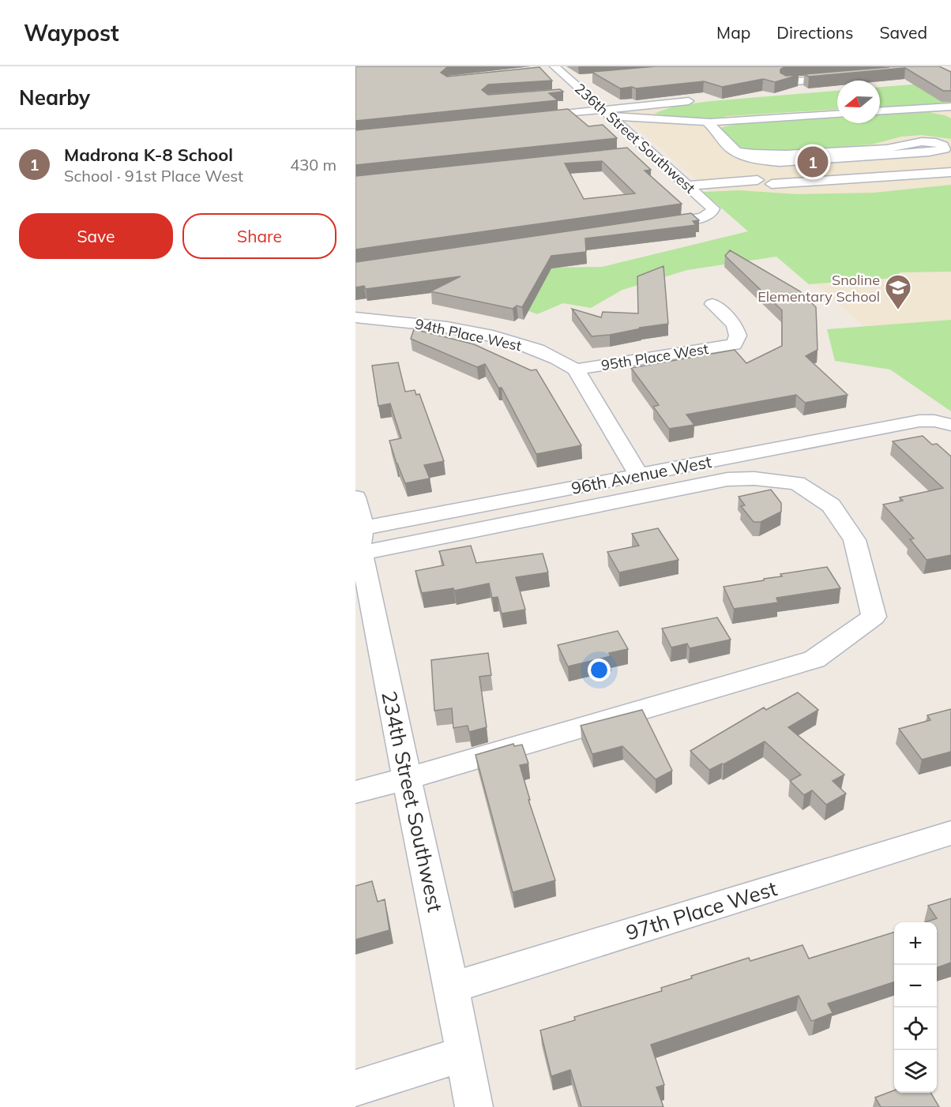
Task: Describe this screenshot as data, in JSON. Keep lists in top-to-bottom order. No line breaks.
{"streets":{"street":["236th Street Southwest","94th Place West","95th Place West","96th Avenue West","234th Street Southwest","97th Place West"]},"crossings":[["94th Place West","95th Place West"],["96th Avenue West","234th Street Southwest"],["234th Street Southwest","97th Place West"]],"places":{"school or university":["Snoline Elementary School"]},"north":"left","page":{"header":"Waypost","nav":["Map","Directions","Saved"],"heading":"Nearby","list":[{"mark":"1","name":"Madrona K-8 School","note":"School · 91st Place West","value":"430 m"}],"pins":"1","buttons":["Save","Share"],"map_buttons":["+","−"]}}
